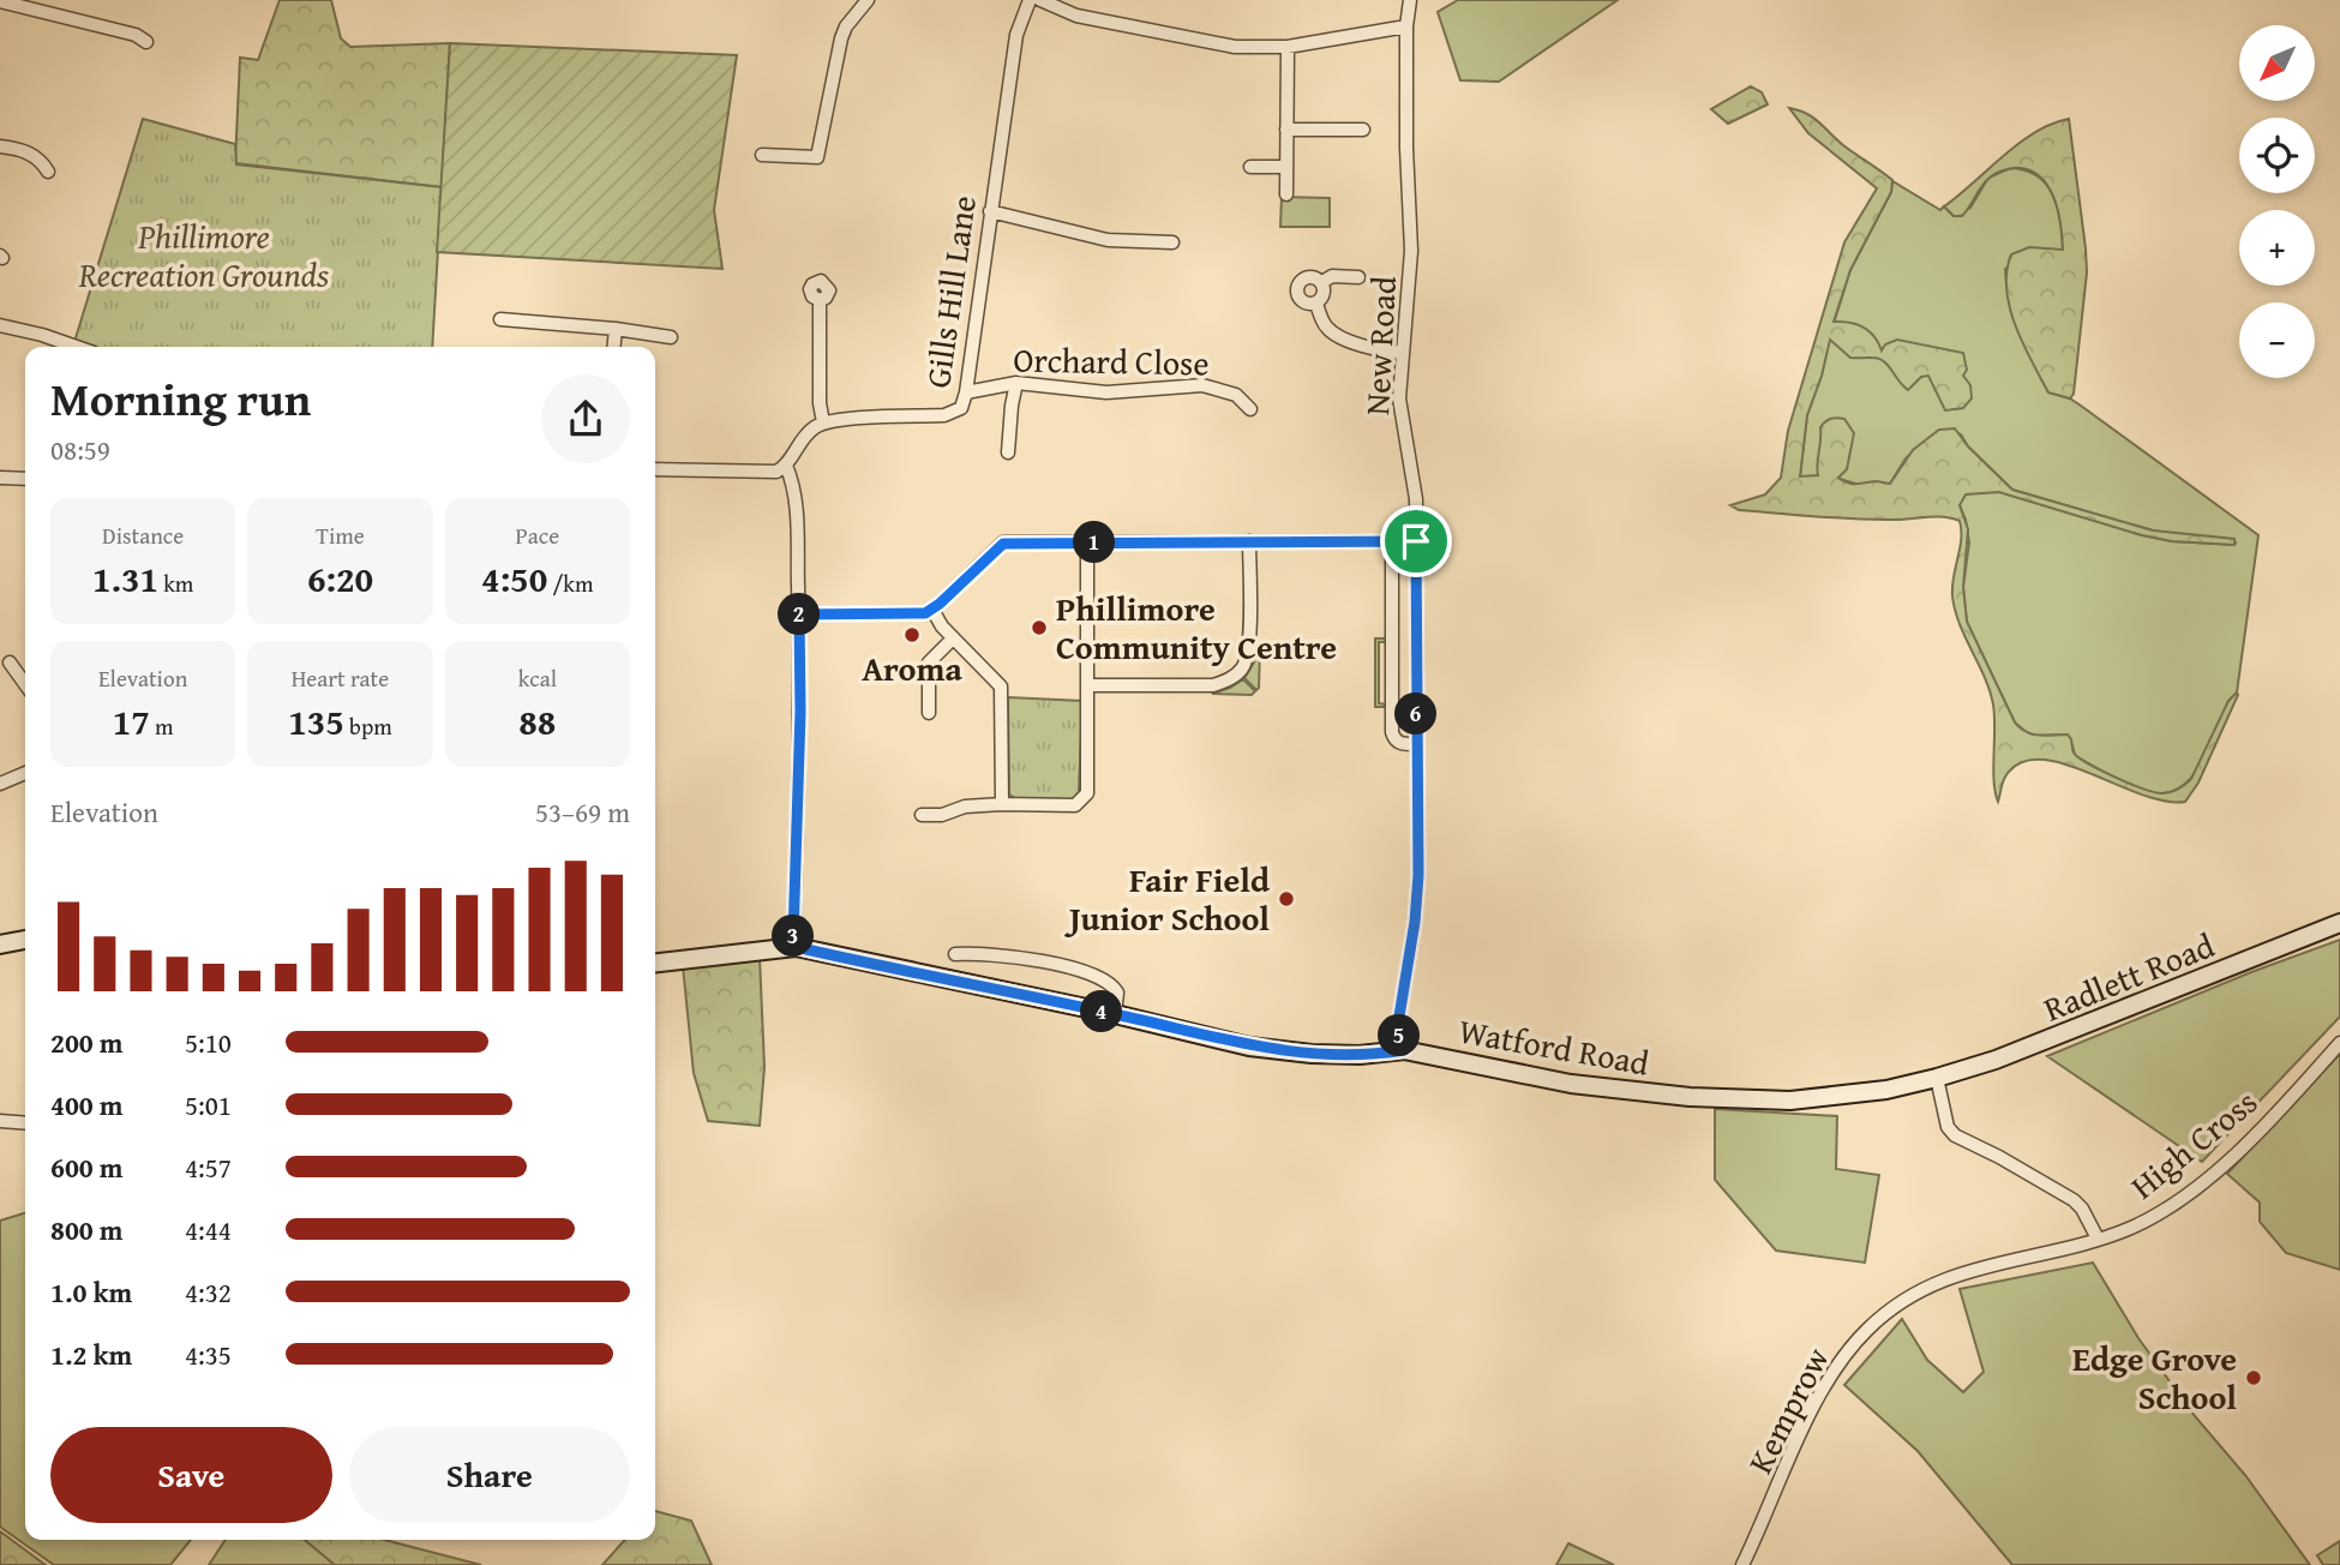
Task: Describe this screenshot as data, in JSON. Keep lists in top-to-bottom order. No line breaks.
{"streets":{"main road":["Radlett Road","Watford Road"],"street":["Gills Hill Lane","New Road","Orchard Close","High Cross","Kemprow"]},"crossings":[["Gills Hill Lane","Orchard Close"],["New Road","Watford Road"],["Radlett Road","Watford Road"],["High Cross","Kemprow"]],"parks":["Phillimore Recreation Grounds"],"places":["Phillimore Community Centre","Aroma","Fair Field Junior School","Edge Grove School"],"north":"bottom left","page":{"map_buttons":["+","−"],"heading":["Morning run","08:59"],"stats":[["Distance","1.31 km"],["Time","6:20"],["Pace","4:50 /km"],["Elevation","17 m"],["Heart rate","135 bpm"],["kcal","88"]],"pins":["1","2","6","3","4","5"],"chart":["Elevation","53–69 m"],"list":[{"name":"200 m","note":"5:10"},{"name":"400 m","note":"5:01"},{"name":"600 m","note":"4:57"},{"name":"800 m","note":"4:44"},{"name":"1.0 km","note":"4:32"},{"name":"1.2 km","note":"4:35"}],"buttons":["Save","Share"]}}
